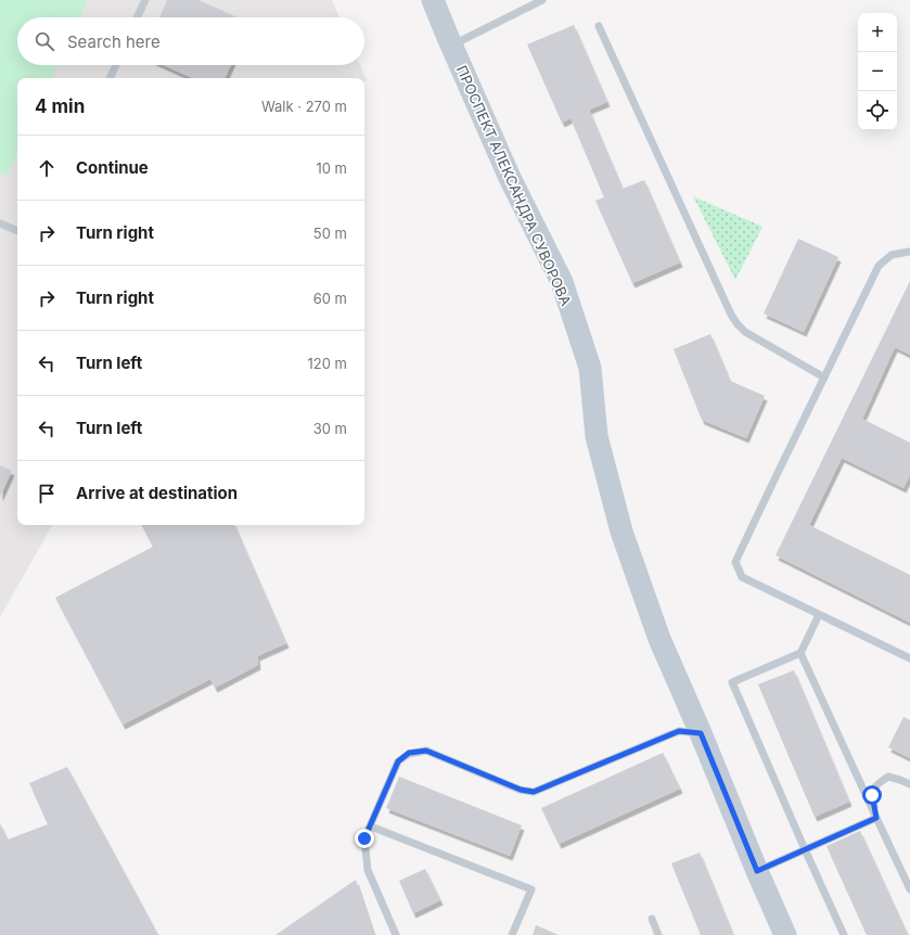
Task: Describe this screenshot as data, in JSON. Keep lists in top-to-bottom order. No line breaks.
{"streets":{"street":["ПРОСПЕКТ АЛЕКСАНДРА СУВОРОВА"]},"page":{"map_buttons":["+","−"],"search":"Search here","heading":["4 min","Walk · 270 m"],"list":[["Continue","10 m"],["Turn right","50 m"],["Turn right","60 m"],["Turn left","120 m"],["Turn left","30 m"],"Arrive at destination"]}}
